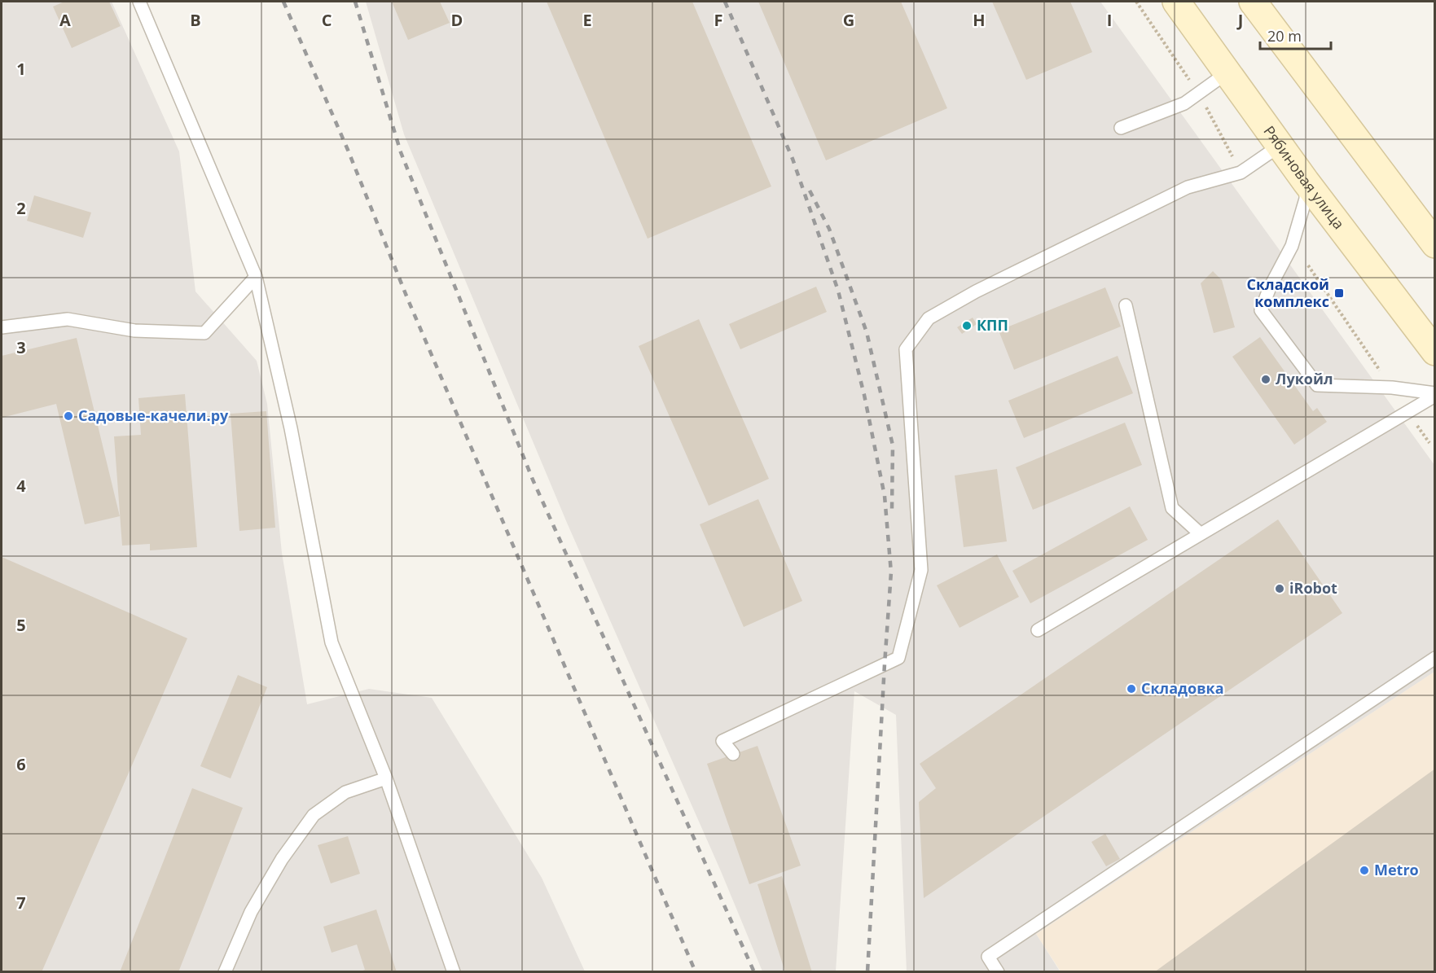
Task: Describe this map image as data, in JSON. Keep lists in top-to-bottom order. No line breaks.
{"streets":{"main road":["Рябиновая улица"]},"places":{"transit":["Складской комплекс"],"other":["КПП","Лукойл","Садовые-качели.ру","iRobot","Складовка","Metro"]},"scale_bar":"20 m","grid":{"columns":["A","B","C","D","E","F","G","H","I","J"],"rows":["1","2","3","4","5","6","7"]}}
